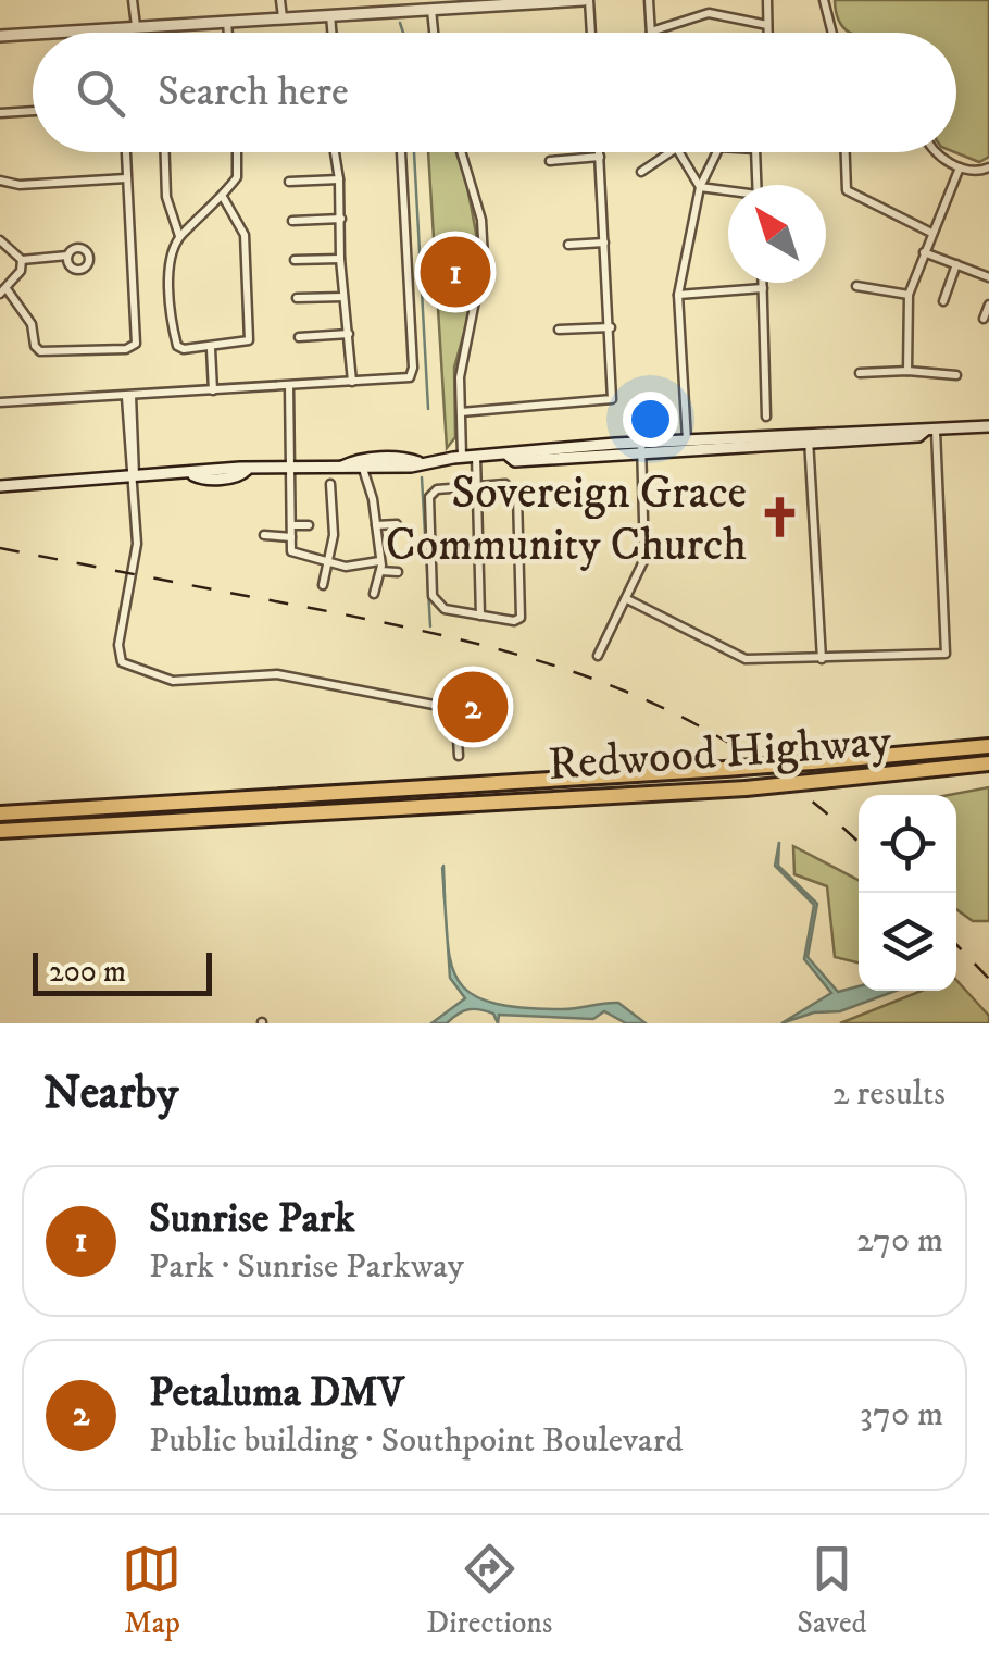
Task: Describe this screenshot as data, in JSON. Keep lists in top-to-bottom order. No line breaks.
{"streets":{"highway":["Redwood Highway"]},"places":{"church":["Sovereign Grace Community Church"]},"scale_bar":"200 m","north":"top left","page":{"search":"Search here","pins":["1","2"],"scale":"200 m","heading":["Nearby","2 results"],"list":[{"mark":"1","name":"Sunrise Park","note":"Park · Sunrise Parkway","value":"270 m"},{"mark":"2","name":"Petaluma DMV","note":"Public building · Southpoint Boulevard","value":"370 m"}],"nav":["Map","Directions","Saved"]}}
